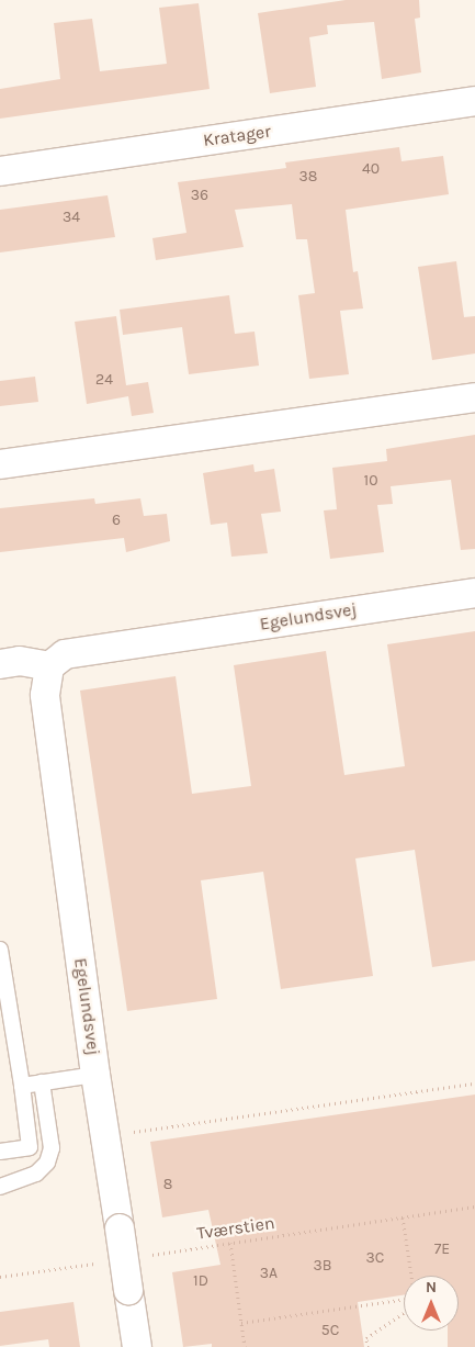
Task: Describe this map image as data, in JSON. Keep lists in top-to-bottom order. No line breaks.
{"streets":{"street":["Kratager","Egelundsvej"],"path":["Tværstien"]},"house_numbers":["40","38","36","34","24","10","6","8","7E","3C","3B","3A","1D","5C"],"north":"top"}
